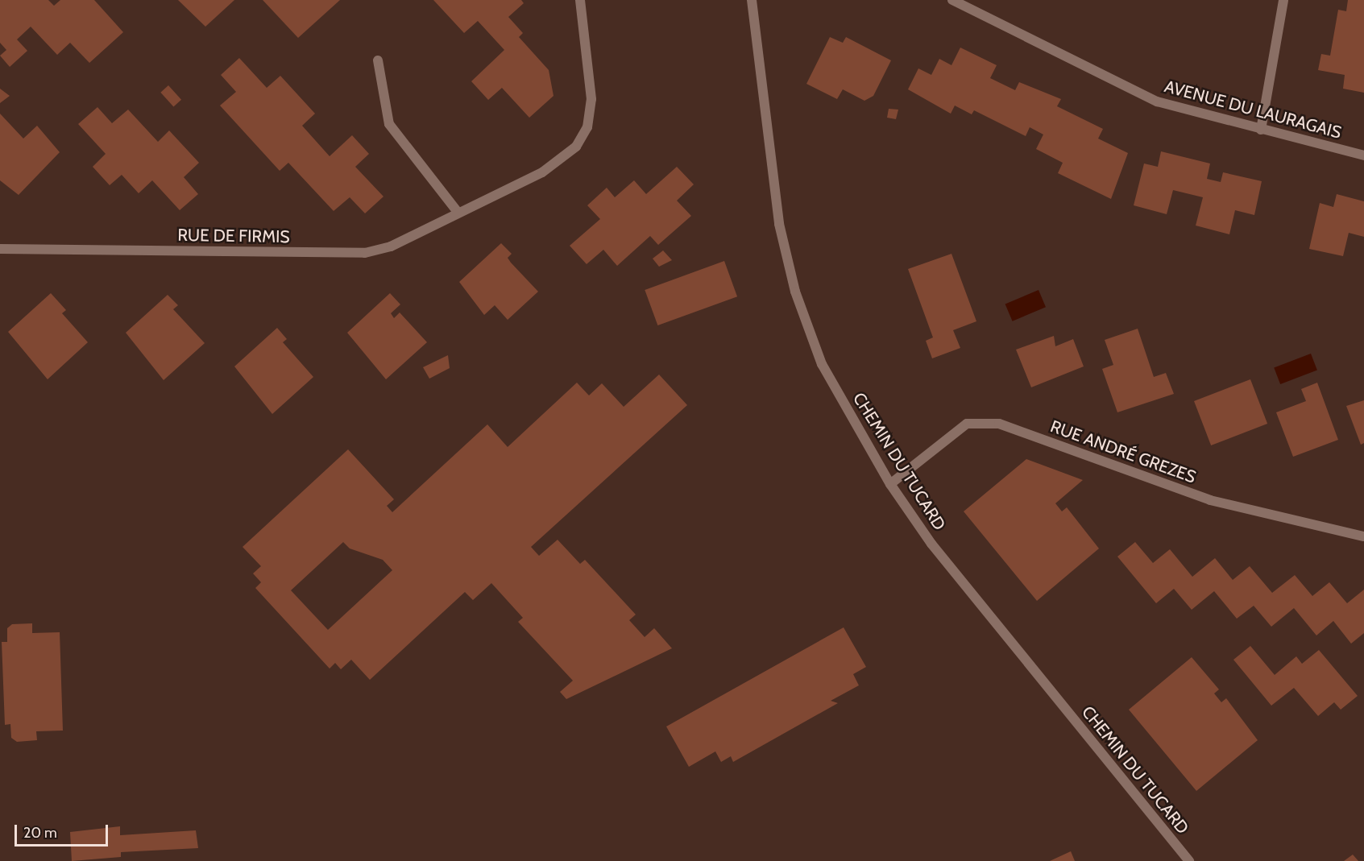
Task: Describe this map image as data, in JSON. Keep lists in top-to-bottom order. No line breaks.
{"streets":{"street":["AVENUE DU LAURAGAIS","RUE DE FIRMIS","RUE ANDRÉ GREZES","CHEMIN DU TUCARD"]},"crossings":[["RUE ANDRÉ GREZES","CHEMIN DU TUCARD"]],"scale_bar":"20 m"}
